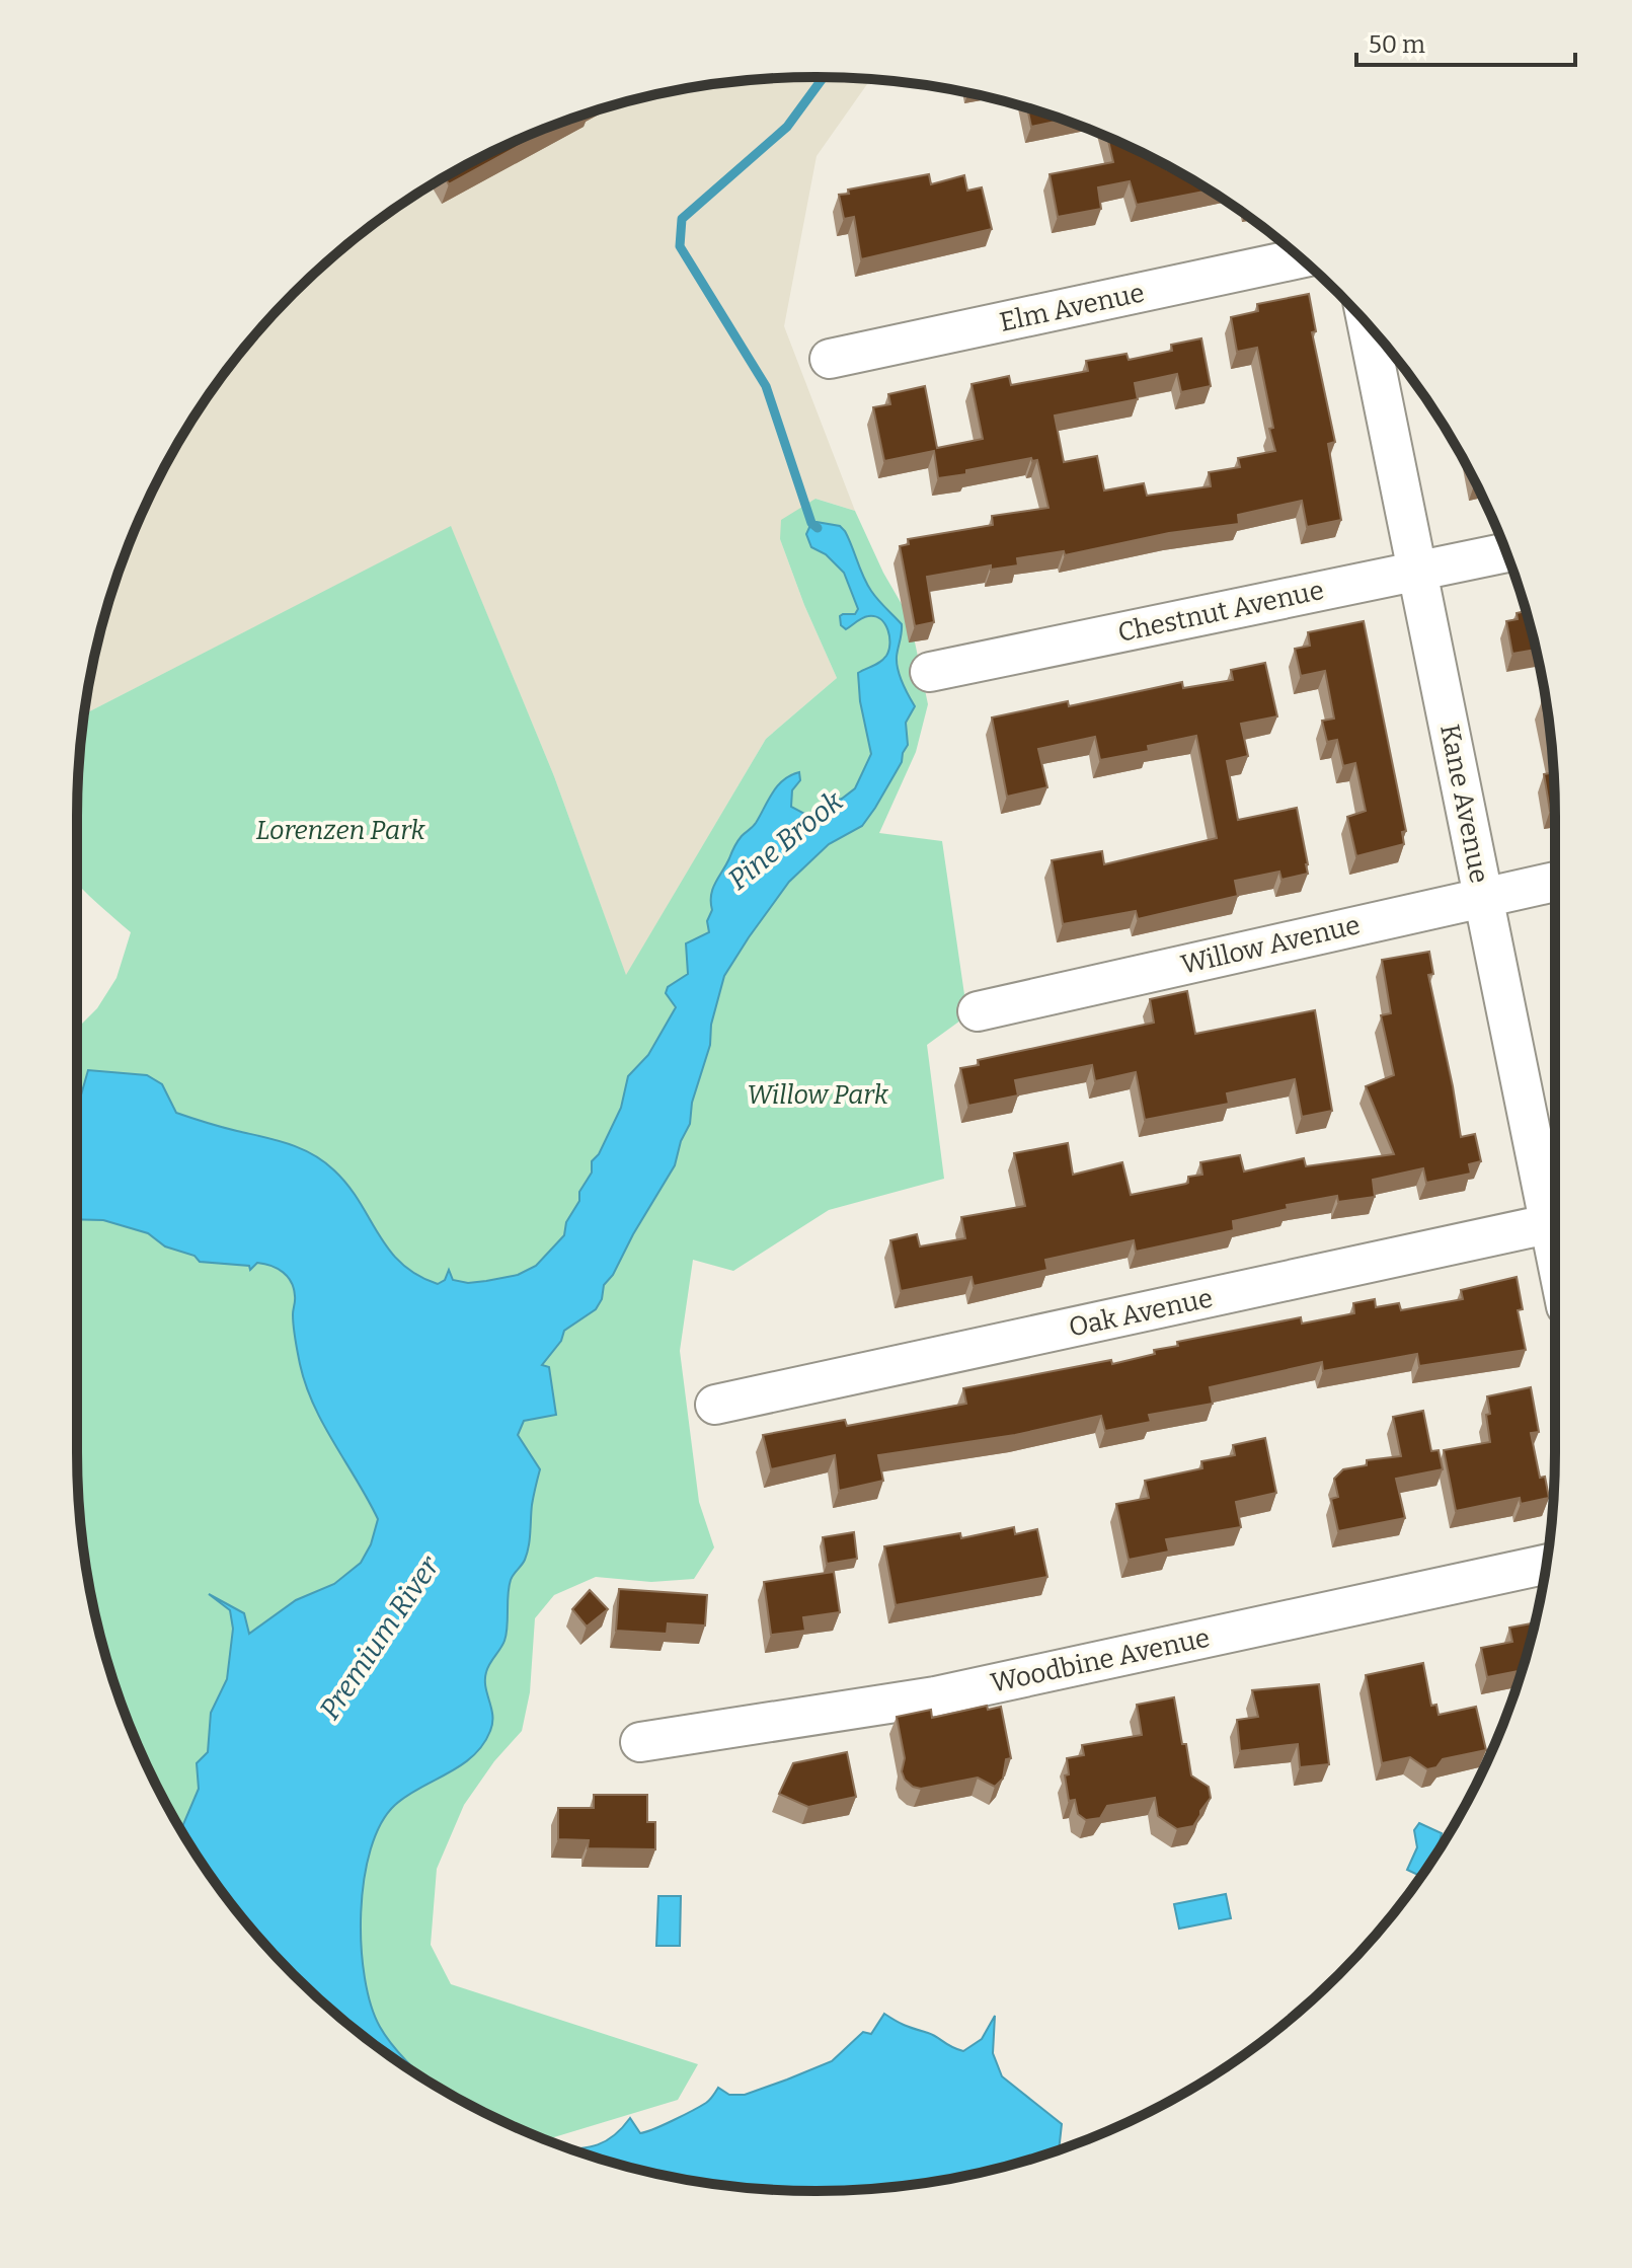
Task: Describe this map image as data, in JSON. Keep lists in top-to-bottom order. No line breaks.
{"streets":{"street":["Elm Avenue","Chestnut Avenue","Kane Avenue","Willow Avenue","Oak Avenue","Woodbine Avenue"]},"crossings":[["Chestnut Avenue","Kane Avenue"],["Kane Avenue","Willow Avenue"]],"water":["Pine Brook","Premium River"],"parks":["Lorenzen Park","Willow Park"],"scale_bar":"50 m"}
